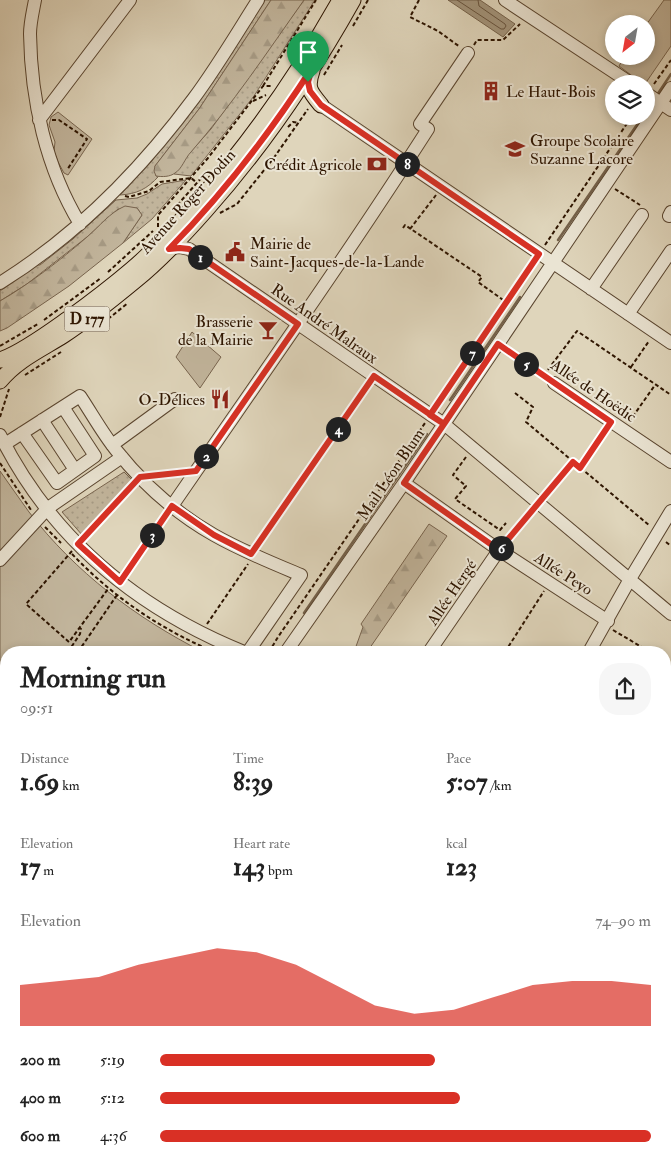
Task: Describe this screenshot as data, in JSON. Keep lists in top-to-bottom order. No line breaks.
{"streets":{"main road":["Avenue Roger Dodin","D 177"],"street":["Rue André Malraux","Allée de Hoëdic","Mail Léon Blum","Allée Peyo","Allée Hergé"]},"crossings":[["Avenue Roger Dodin","Rue André Malraux"],["Rue André Malraux","Mail Léon Blum"],["Allée de Hoëdic","Mail Léon Blum"],["Mail Léon Blum","Allée Peyo"],["Allée Peyo","Allée Hergé"]],"places":{"building":["Le Haut-Bois"],"school or university":["Groupe Scolaire Suzanne Lacore"],"bank":["Crédit Agricole"],"public building":["Mairie de Saint-Jacques-de-la-Lande"],"bar":["Brasserie de la Mairie"],"restaurant":["O-Délices"]},"north":"bottom left","page":{"pins":["8","1","7","5","4","2","3","6"],"heading":["Morning run","09:51"],"stats":[["Distance","1.69 km"],["Time","8:39"],["Pace","5:07 /km"],["Elevation","17 m"],["Heart rate","143 bpm"],["kcal","123"]],"chart":["Elevation","74–90 m"],"list":[{"name":"200 m","note":"5:19"},{"name":"400 m","note":"5:12"},{"name":"600 m","note":"4:36"}]}}
